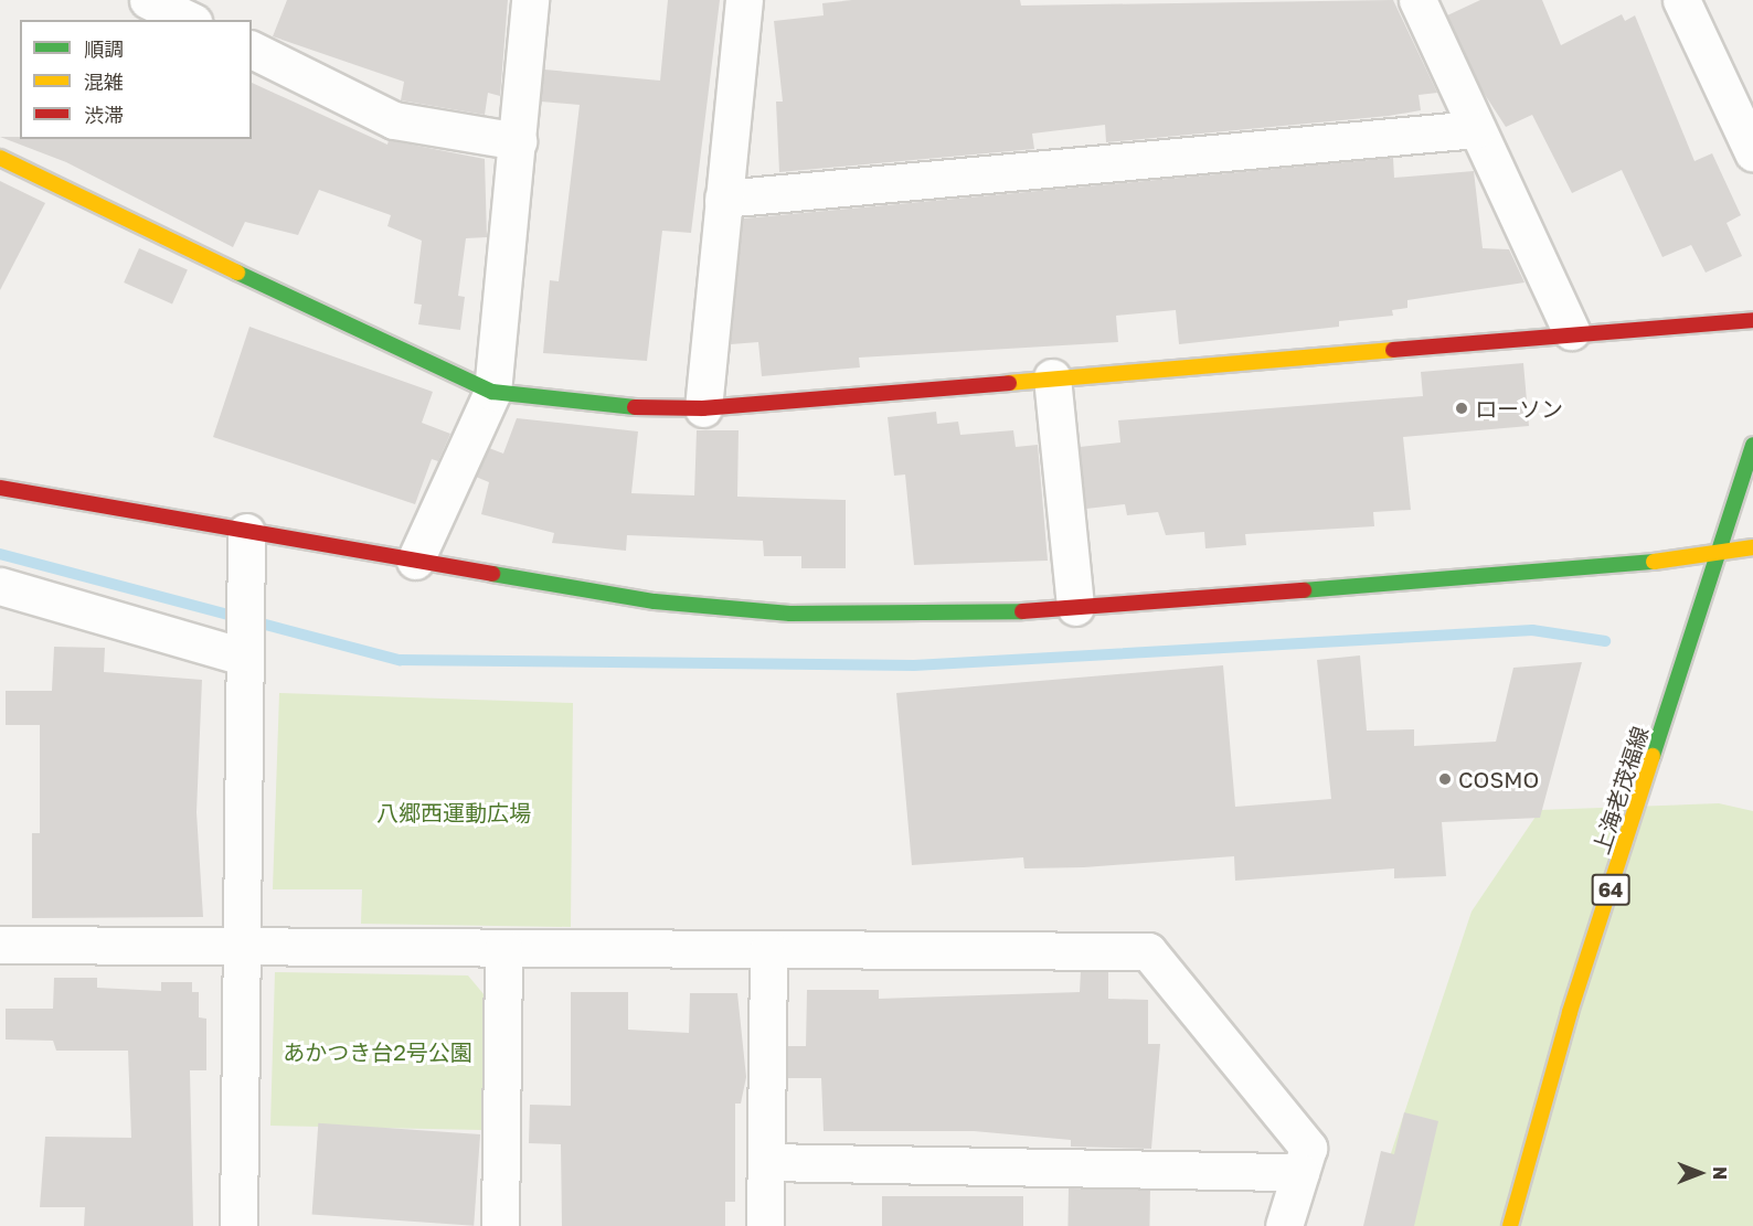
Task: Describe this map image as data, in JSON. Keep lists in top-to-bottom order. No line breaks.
{"streets":{"street":["上海老茂福線","64"]},"parks":["八郷西運動広場","あかつき台2号公園"],"places":["ローソン","COSMO"],"legend":["順調","混雑","渋滞"],"north":"right"}
